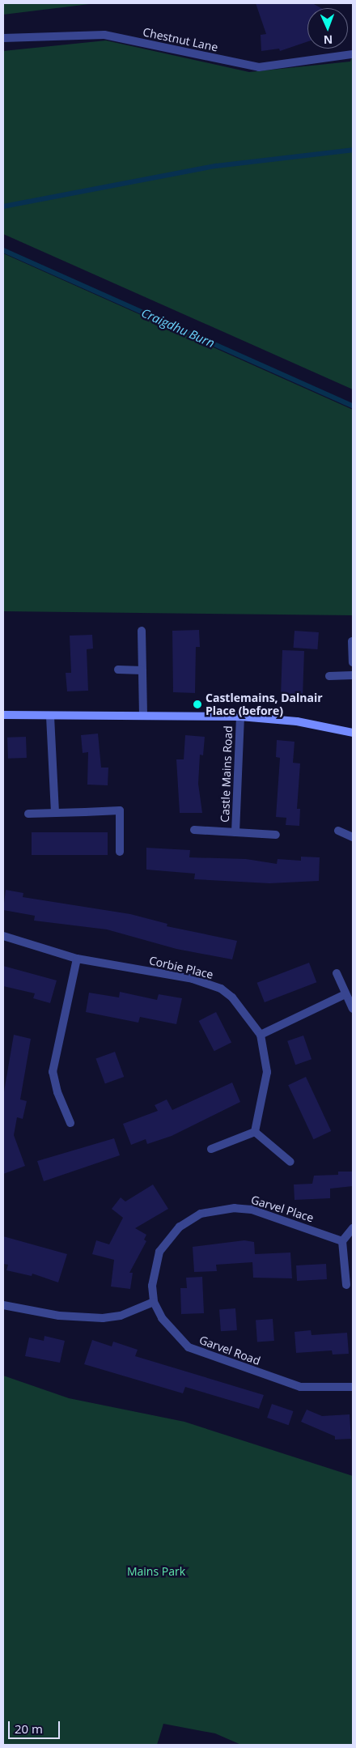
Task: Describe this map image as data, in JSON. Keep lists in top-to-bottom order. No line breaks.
{"streets":{"street":["Chestnut Lane","Castle Mains Road","Corbie Place","Garvel Place","Garvel Road"]},"crossings":[["Garvel Place","Garvel Road"]],"water":["Craigdhu Burn"],"parks":["Mains Park"],"places":["Castlemains, Dalnair Place (before)"],"scale_bar":"20 m","north":"bottom"}
